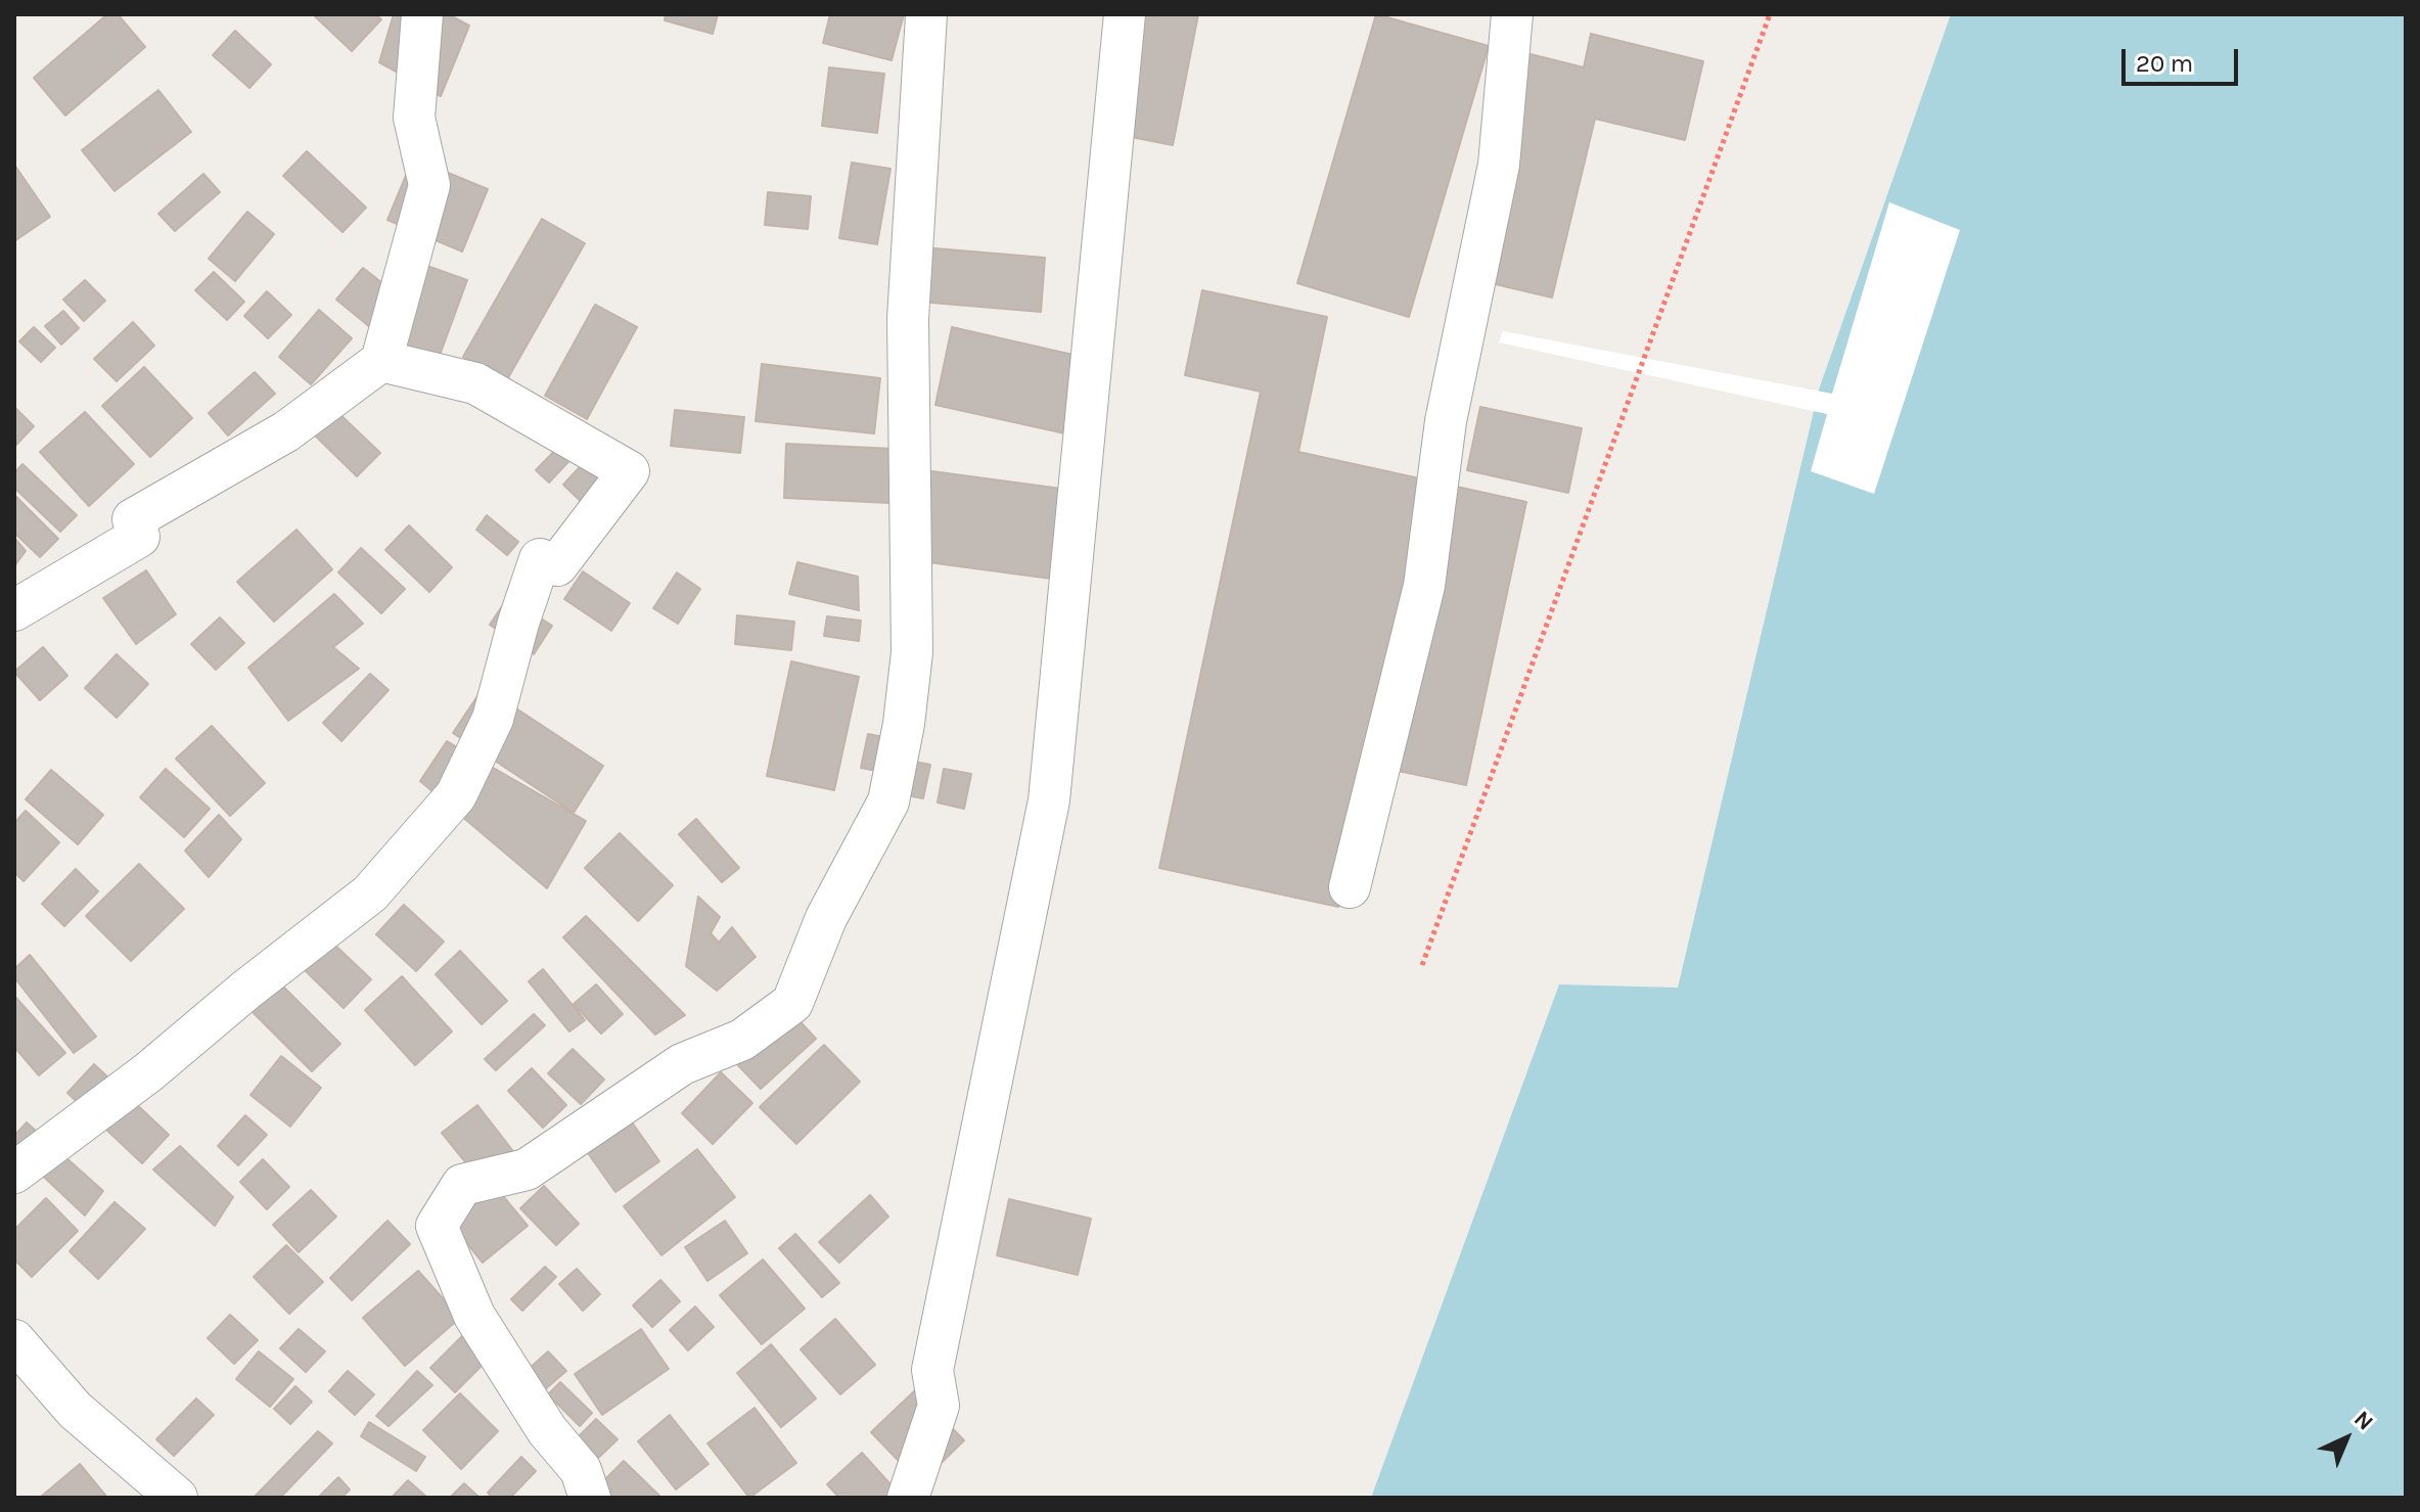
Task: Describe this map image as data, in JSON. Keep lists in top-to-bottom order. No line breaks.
{"scale_bar":"20 m","north":"top right"}
